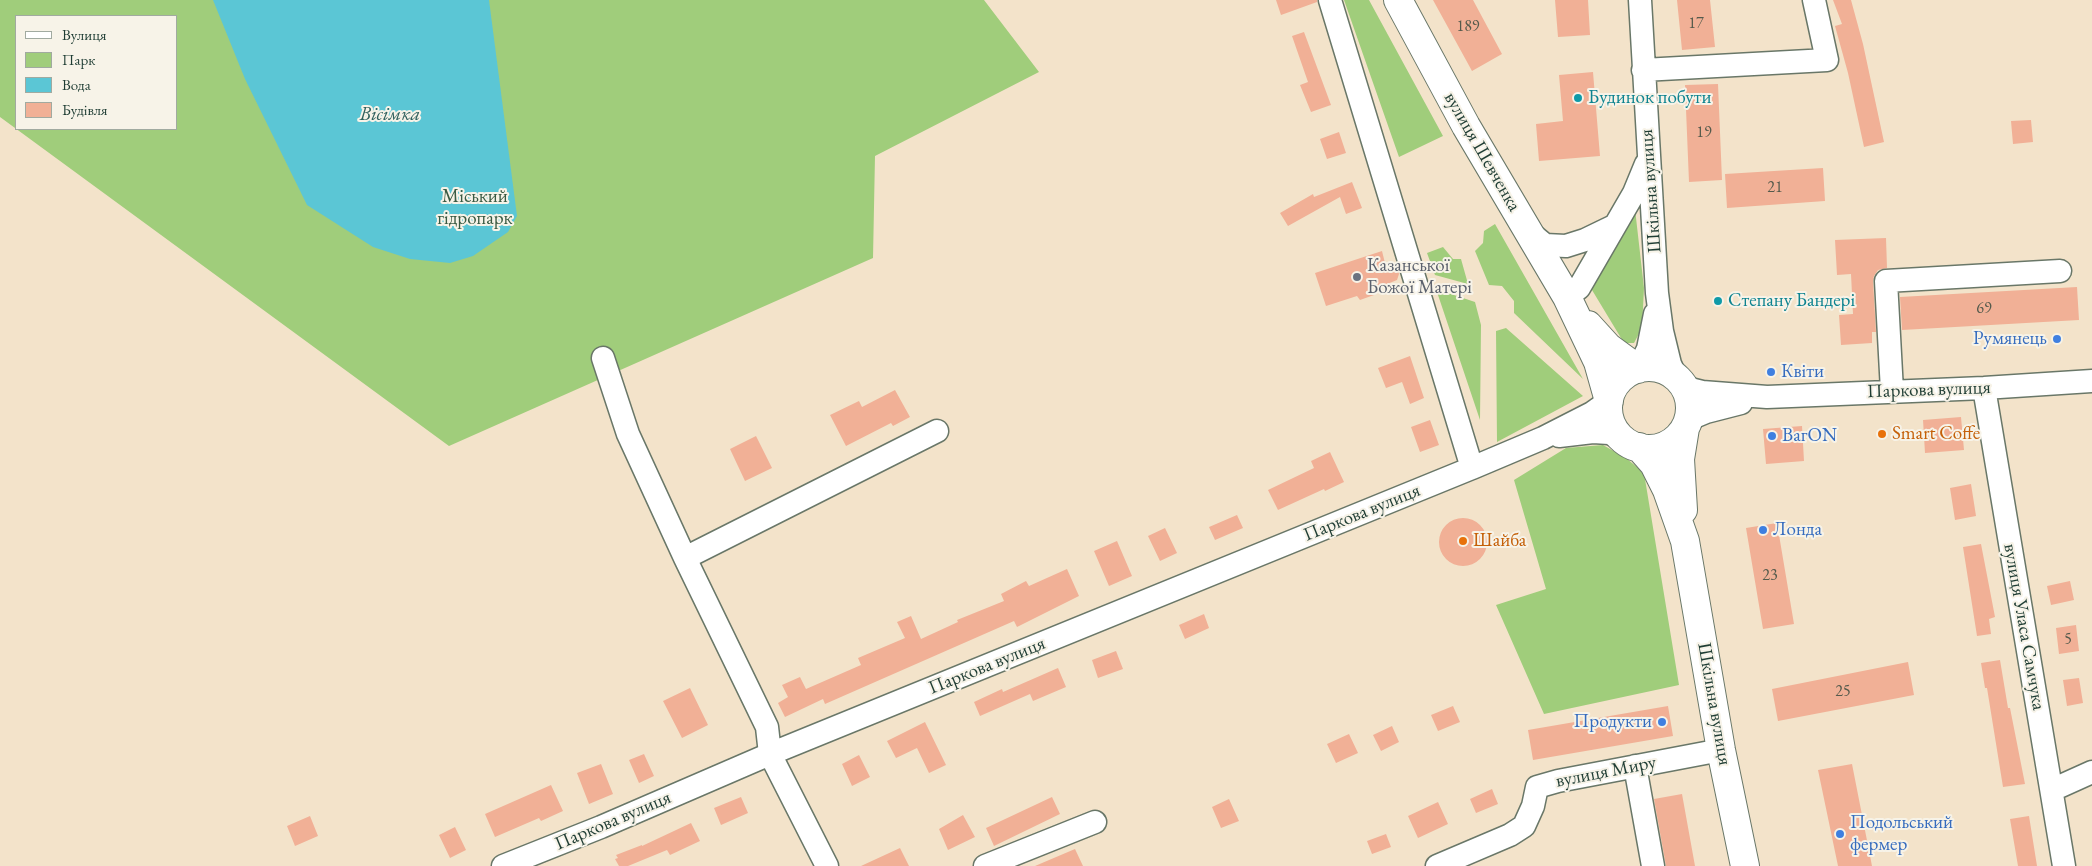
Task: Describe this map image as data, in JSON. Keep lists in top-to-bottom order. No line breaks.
{"streets":{"main road":["вулиця Шевченка","Шкільна вулиця"],"street":["Паркова вулиця","вулиця Уласа Самчука","вулиця Миру"]},"crossings":[["вулиця Шевченка","Шкільна вулиця"],["вулиця Шевченка","Паркова вулиця"],["Шкільна вулиця","Паркова вулиця"],["Шкільна вулиця","вулиця Миру"],["Паркова вулиця","вулиця Уласа Самчука"]],"water":["Вісімка"],"parks":["Міський гідропарк"],"places":["Будинок побути","Казанської Божої Матері","Степану Бандері","Румянець","Квiти","Smart Coffe","ВагON","Лонда","Шайба","Продукти","Подольський фермер"],"house_numbers":["17","189","19","21","69","23","5","25"],"legend":["Вулиця","Парк","Вода","Будівля"]}
